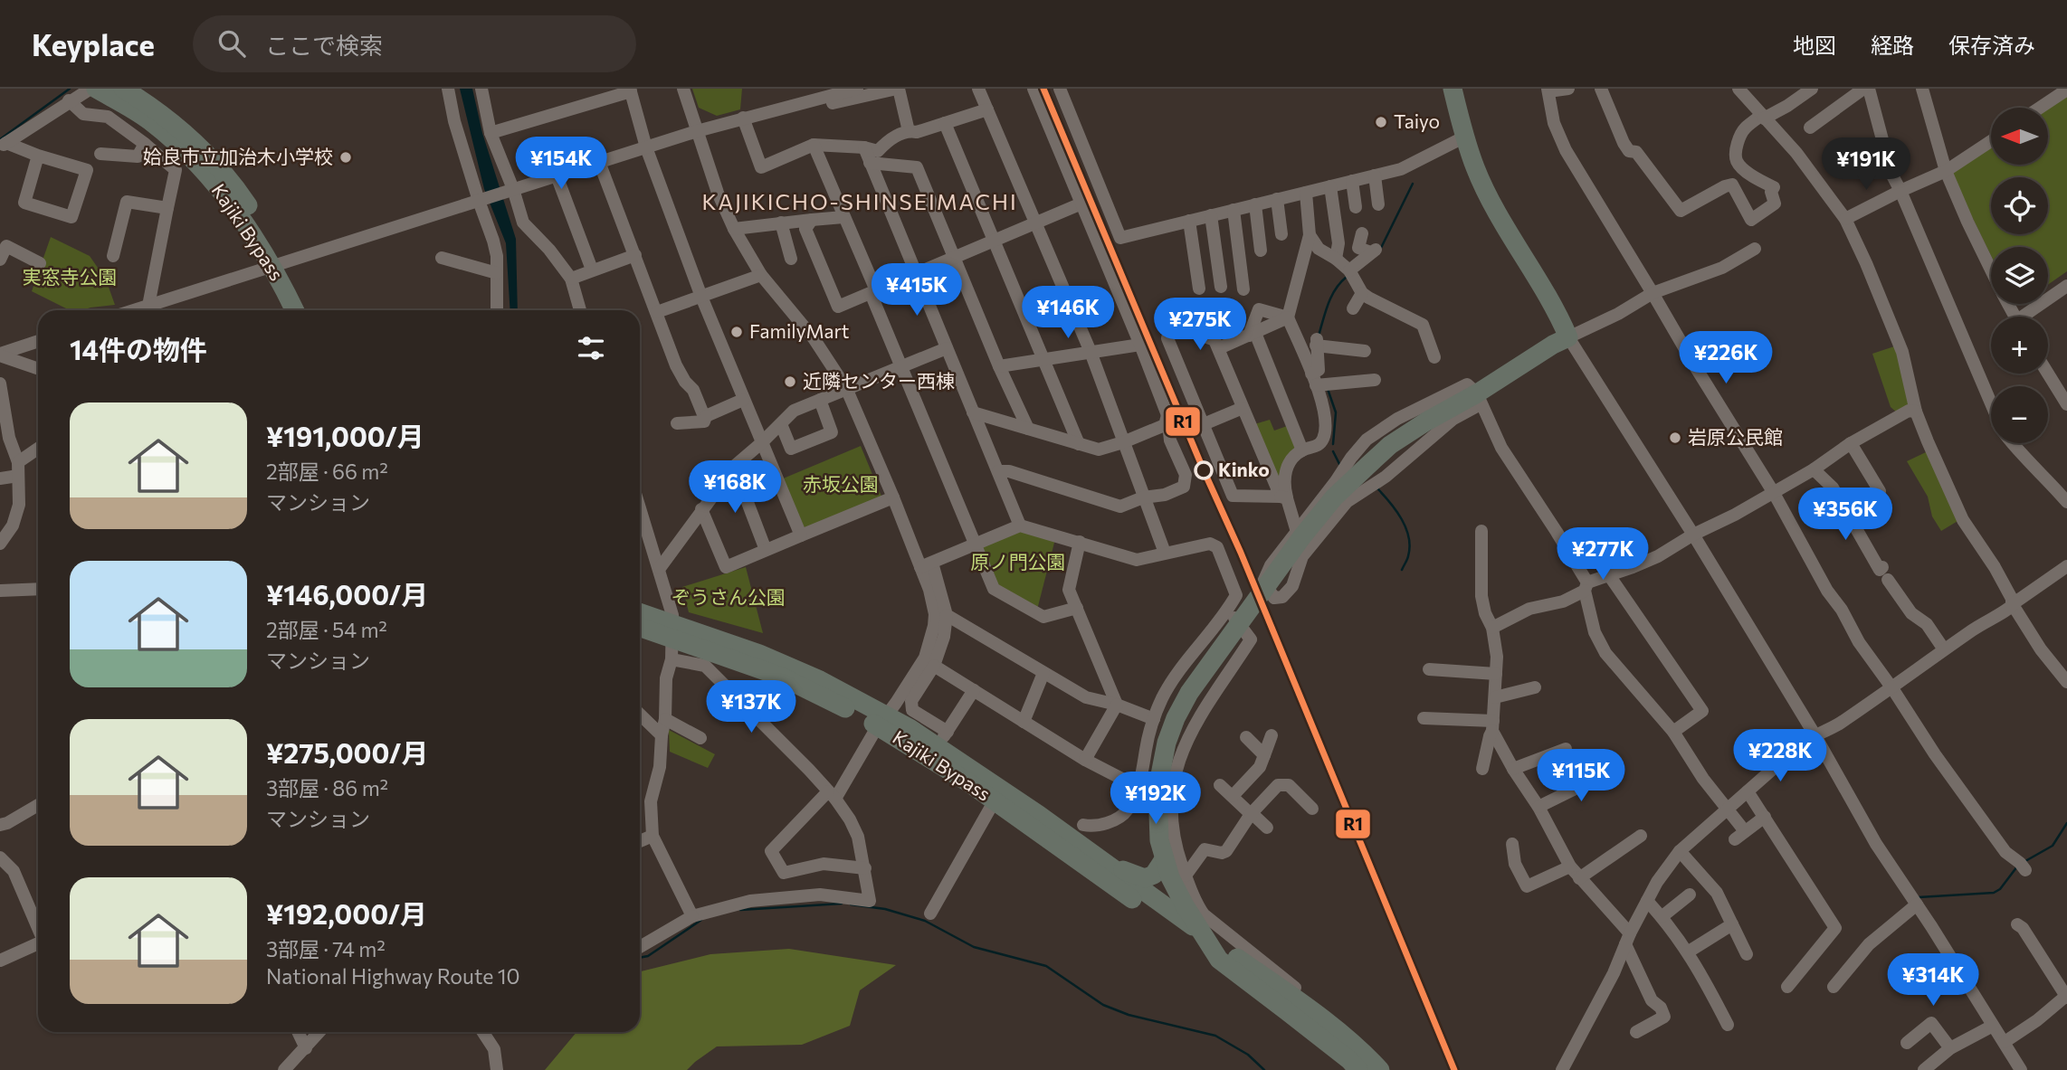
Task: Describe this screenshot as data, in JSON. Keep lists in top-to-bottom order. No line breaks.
{"streets":{"highway":["Kajiki Bypass"]},"districts":["KAJIKICHO-SHINSEIMACHI"],"parks":["実窓寺公園","赤坂公園","原ノ門公園","ぞうさん公園"],"places":["Taiyo","姶良市立加治木小学校","FamilyMart","近隣センター西棟","岩原公民館","Kinko"],"lines":["transit line R1"],"north":"left","page":{"header":"Keyplace","search":"ここで検索","nav":["地図","経路","保存済み"],"map_buttons":["+","−"],"price":["¥154K","¥191K","¥415K","¥146K","¥275K","¥226K","¥168K","¥356K","¥277K","¥137K","¥228K","¥115K","¥192K","¥314K"],"heading":"14件の物件","list":[{"name":"¥191,000/月","note":"2部屋 · 66 m² · マンション"},{"name":"¥146,000/月","note":"2部屋 · 54 m² · マンション"},{"name":"¥275,000/月","note":"3部屋 · 86 m² · マンション"},{"name":"¥192,000/月","note":"3部屋 · 74 m² · National Highway Route 10"}]}}
